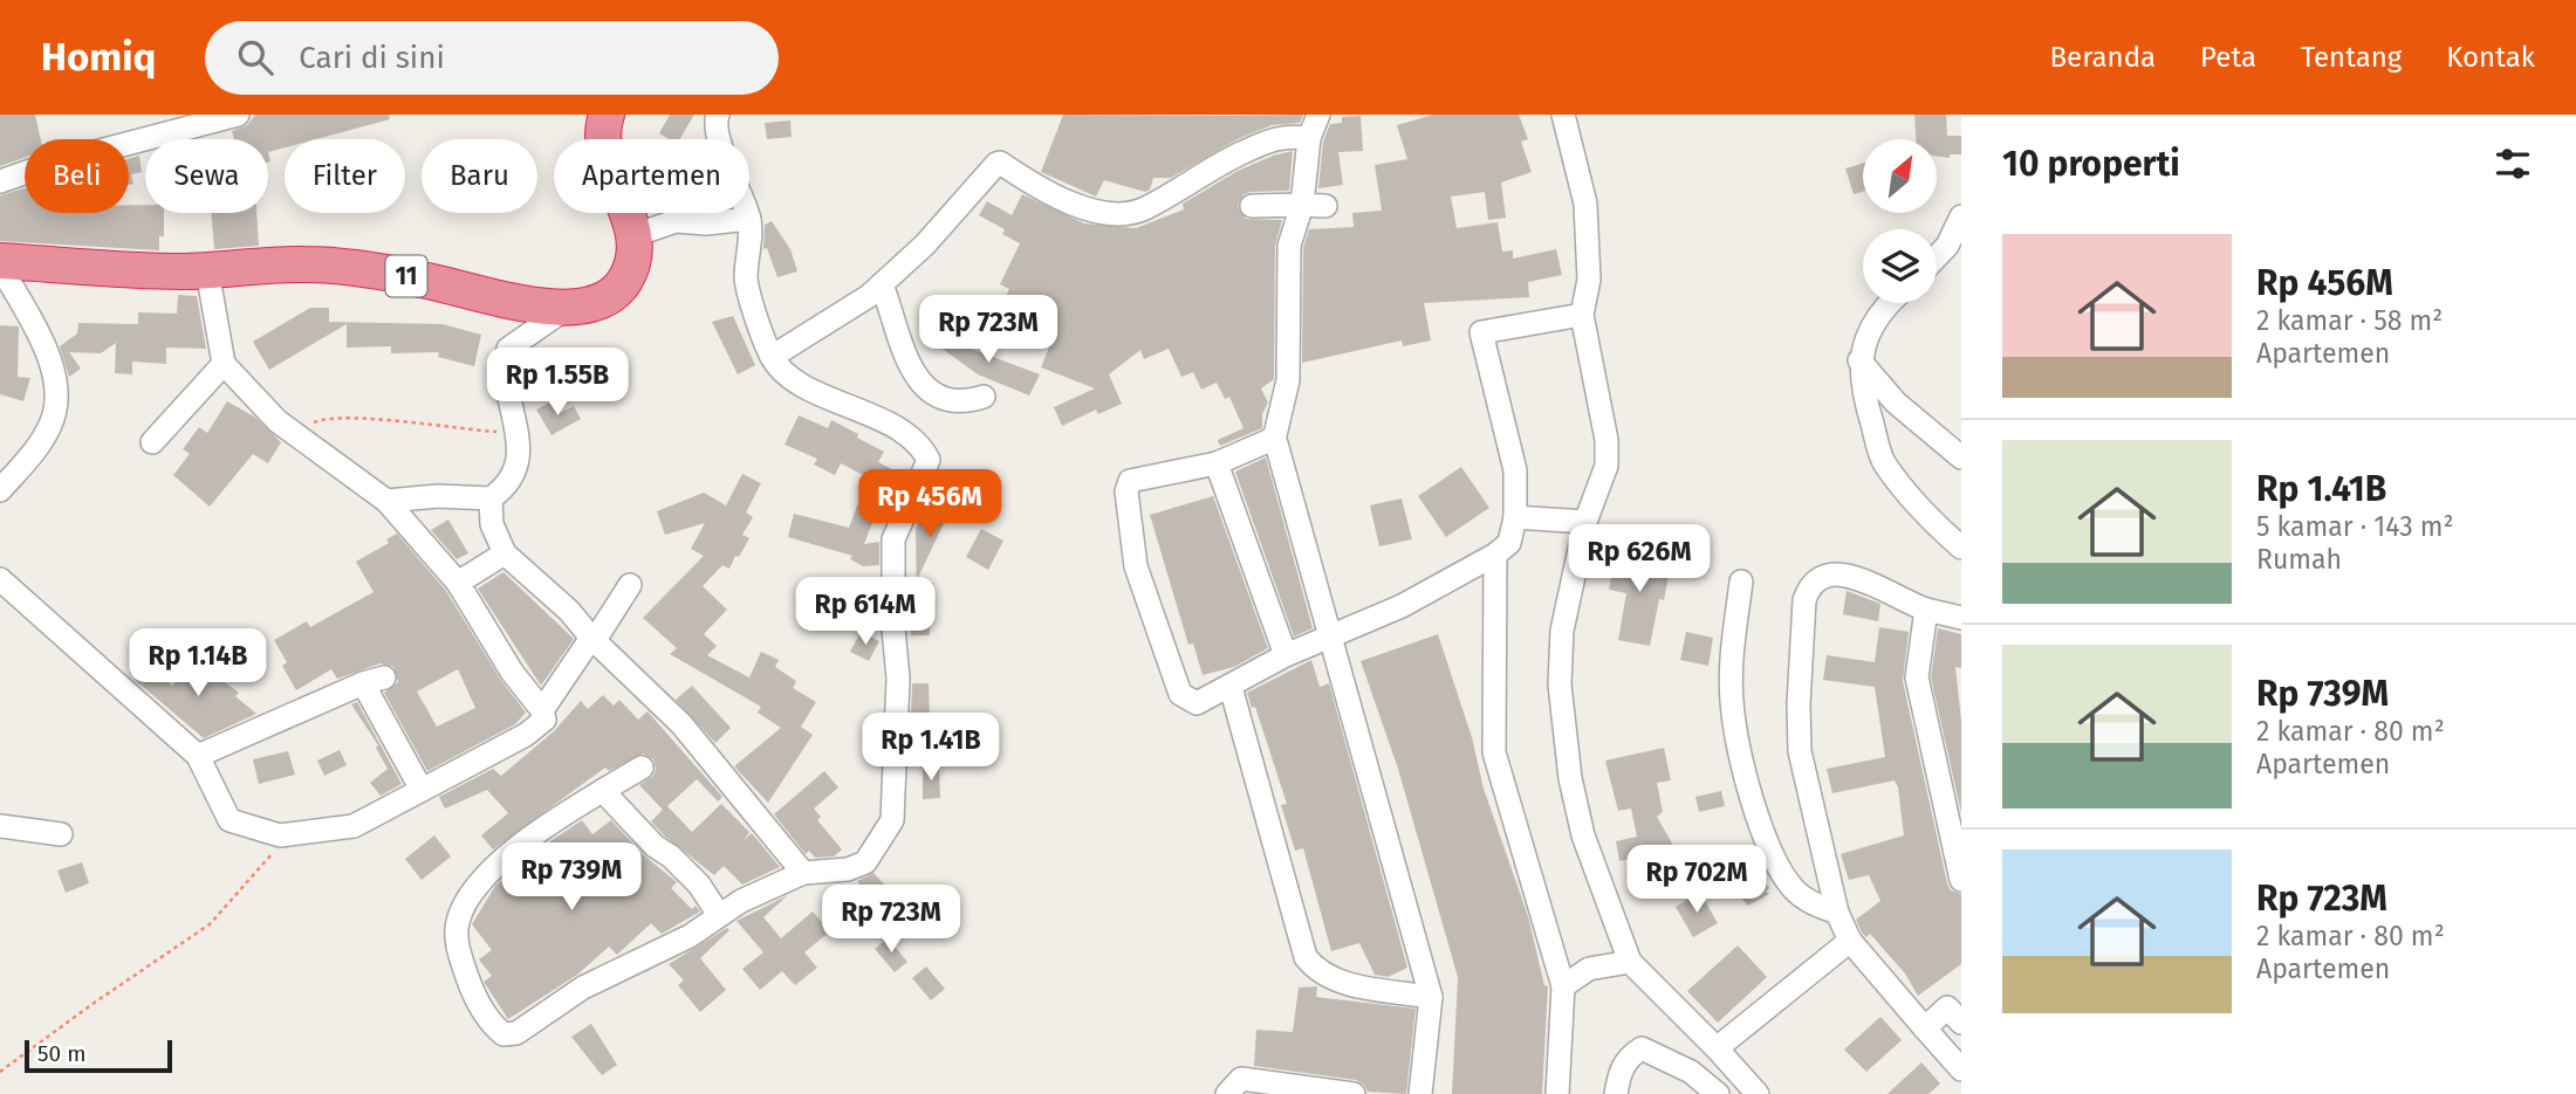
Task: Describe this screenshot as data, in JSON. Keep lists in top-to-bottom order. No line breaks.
{"streets":{"highway":["11"]},"scale_bar":"50 m","north":"top right","page":{"header":"Homiq","search":"Cari di sini","nav":["Beranda","Peta","Tentang","Kontak"],"heading":"10 properti","chip":["Beli","Sewa","Filter","Baru","Apartemen"],"list":[{"name":"Rp 456M","note":"2 kamar · 58 m² · Apartemen"},{"name":"Rp 1.41B","note":"5 kamar · 143 m² · Rumah"},{"name":"Rp 739M","note":"2 kamar · 80 m² · Apartemen"},{"name":"Rp 723M","note":"2 kamar · 80 m² · Apartemen"}],"price":["Rp 723M","Rp 1.55B","Rp 456M","Rp 626M","Rp 614M","Rp 1.14B","Rp 1.41B","Rp 739M","Rp 702M","Rp 723M"],"scale":"50 m"}}
